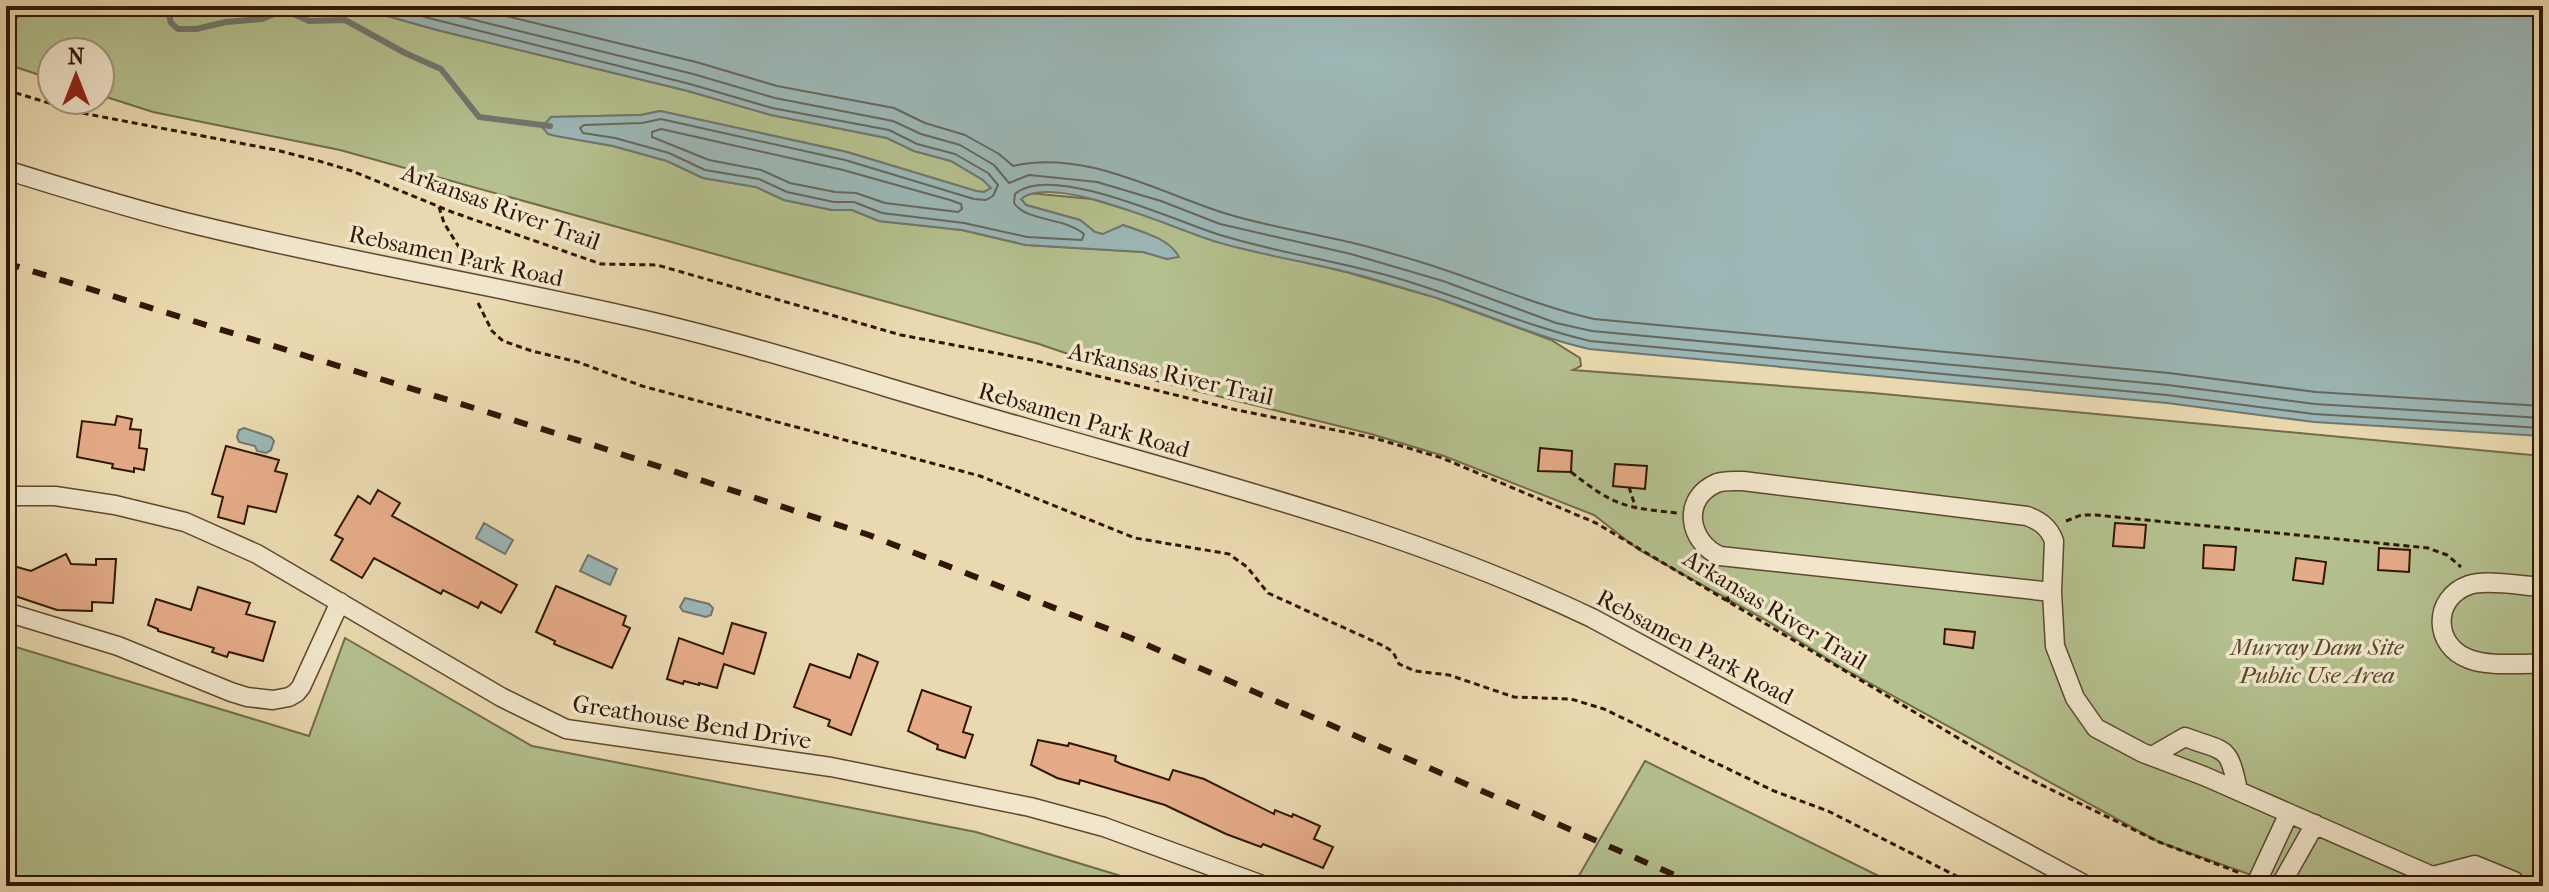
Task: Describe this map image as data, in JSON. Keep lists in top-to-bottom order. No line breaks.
{"streets":{"street":["Rebsamen Park Road","Greathouse Bend Drive"],"path":["Arkansas River Trail"]},"parks":["Murray Dam Site Public Use Area"],"north":"top"}
